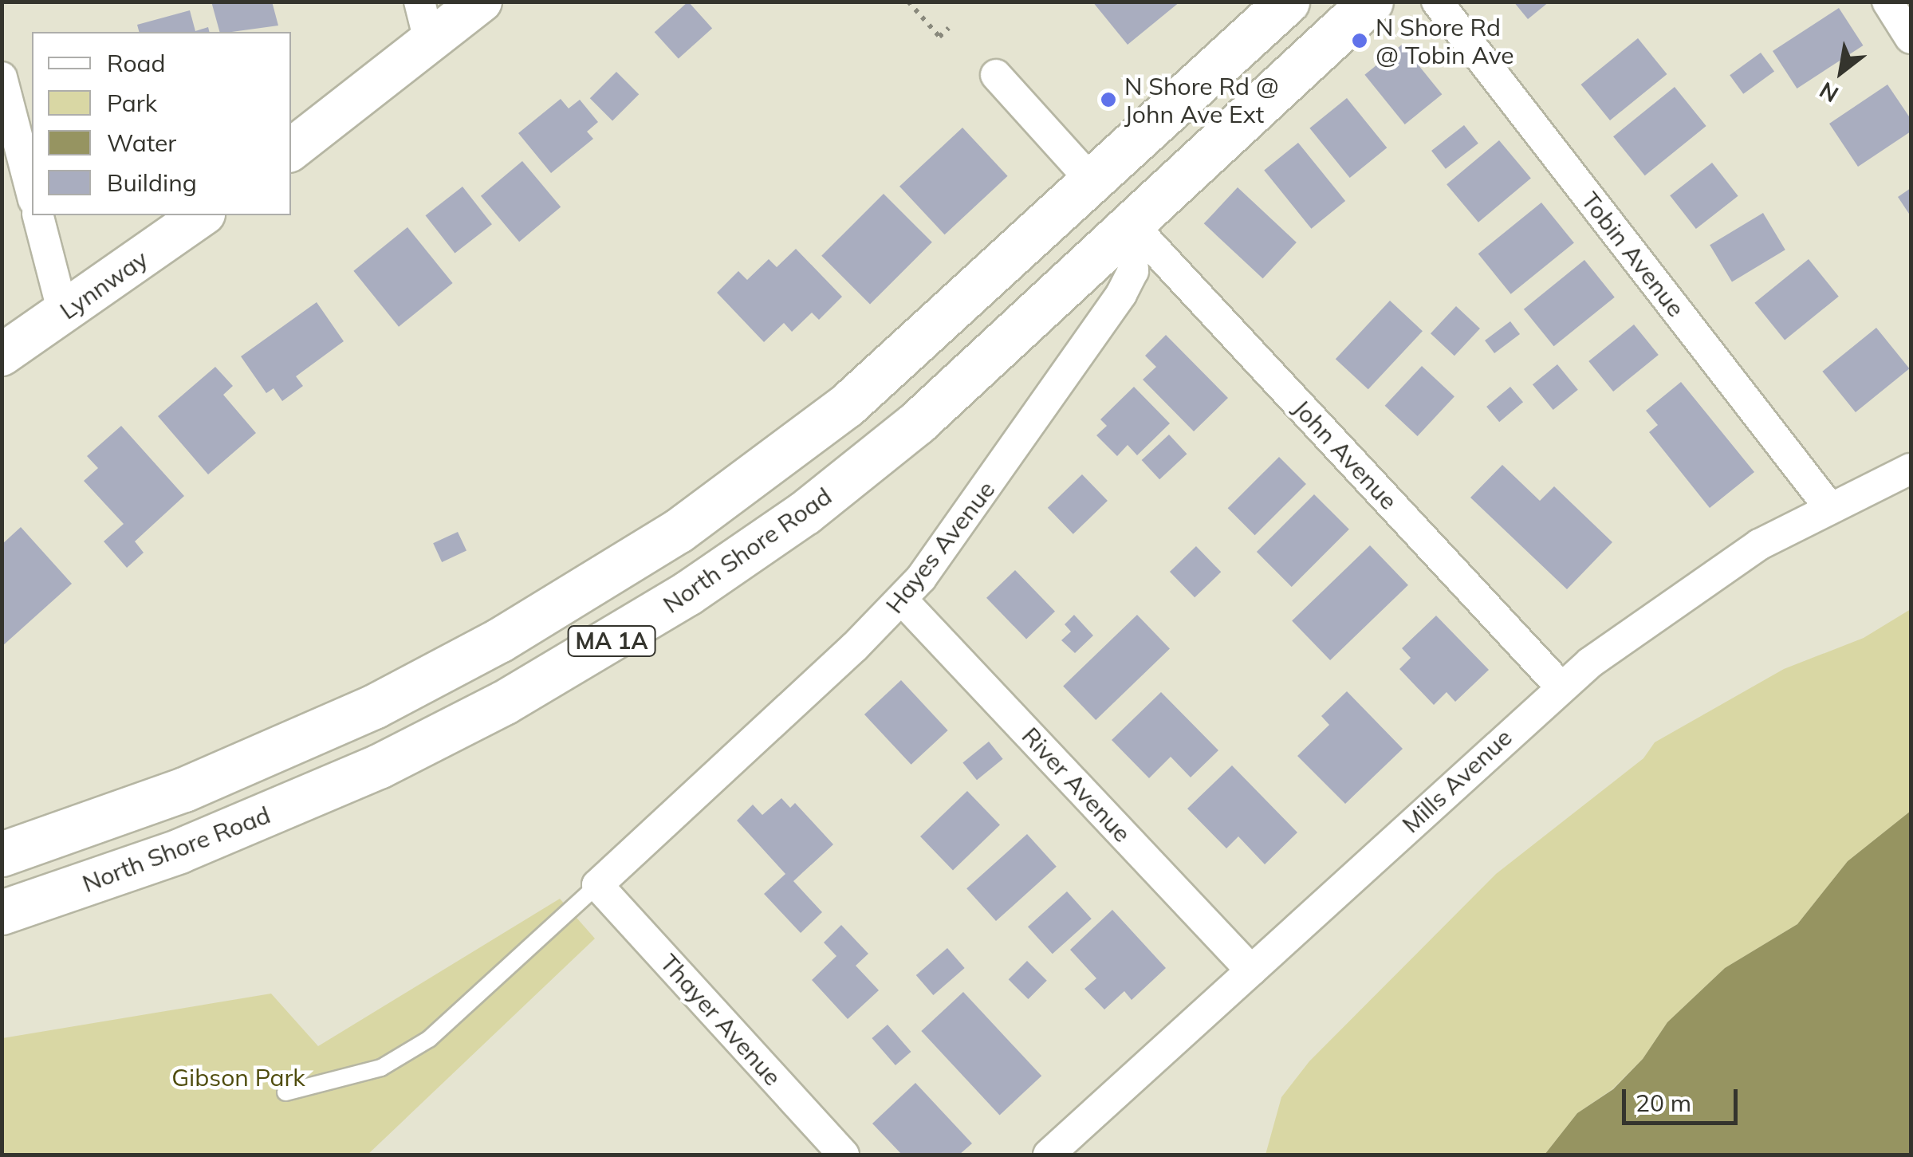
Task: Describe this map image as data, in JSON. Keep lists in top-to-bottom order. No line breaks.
{"streets":{"highway":["North Shore Road","MA 1A"],"main road":["Lynnway"],"street":["Tobin Avenue","John Avenue","Hayes Avenue","Mills Avenue","River Avenue","Thayer Avenue"]},"crossings":[["Tobin Avenue","Mills Avenue"],["John Avenue","Hayes Avenue"],["John Avenue","North Shore Road"],["John Avenue","Mills Avenue"],["Hayes Avenue","North Shore Road"],["Hayes Avenue","River Avenue"],["Hayes Avenue","Thayer Avenue"],["Mills Avenue","River Avenue"]],"parks":["Gibson Park"],"places":["N Shore Rd @ Tobin Ave","N Shore Rd @ John Ave Ext"],"legend":["Road","Park","Water","Building"],"scale_bar":"20 m","north":"bottom left"}
